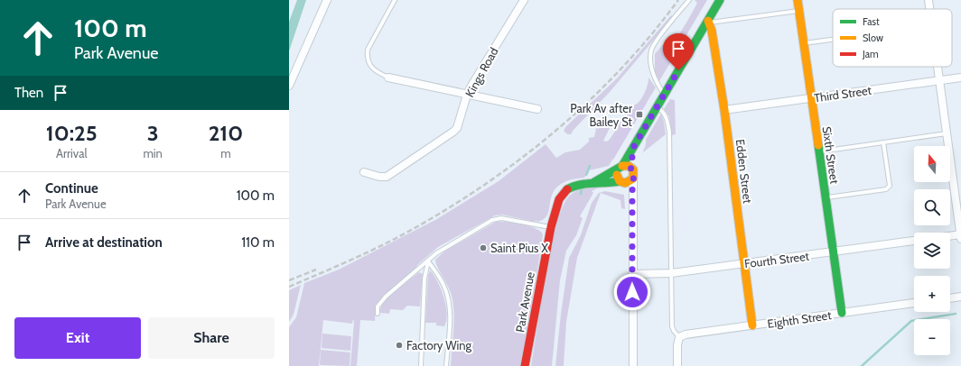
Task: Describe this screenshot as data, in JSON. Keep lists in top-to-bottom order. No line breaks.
{"streets":{"street":["Kings Road","Third Street","Sixth Street","Edden Street","Fourth Street","Park Avenue","Eighth Street"]},"crossings":[["Third Street","Sixth Street"],["Third Street","Edden Street"],["Sixth Street","Fourth Street"],["Sixth Street","Eighth Street"],["Edden Street","Fourth Street"],["Edden Street","Eighth Street"]],"places":{"transit":["Park Av after Bailey St"],"other":["Saint Pius X","Factory Wing"]},"legend":["Fast","Slow","Jam"],"north":"top","page":{"turn":["100 m","Park Avenue"],"then":"Then","eta":["10:25","Arrival","3","min","210","m"],"map_buttons":["+","−"],"list":[{"name":"Continue","note":"Park Avenue","value":"100 m"},{"name":"Arrive at destination","value":"110 m"}],"buttons":["Exit","Share"]}}
